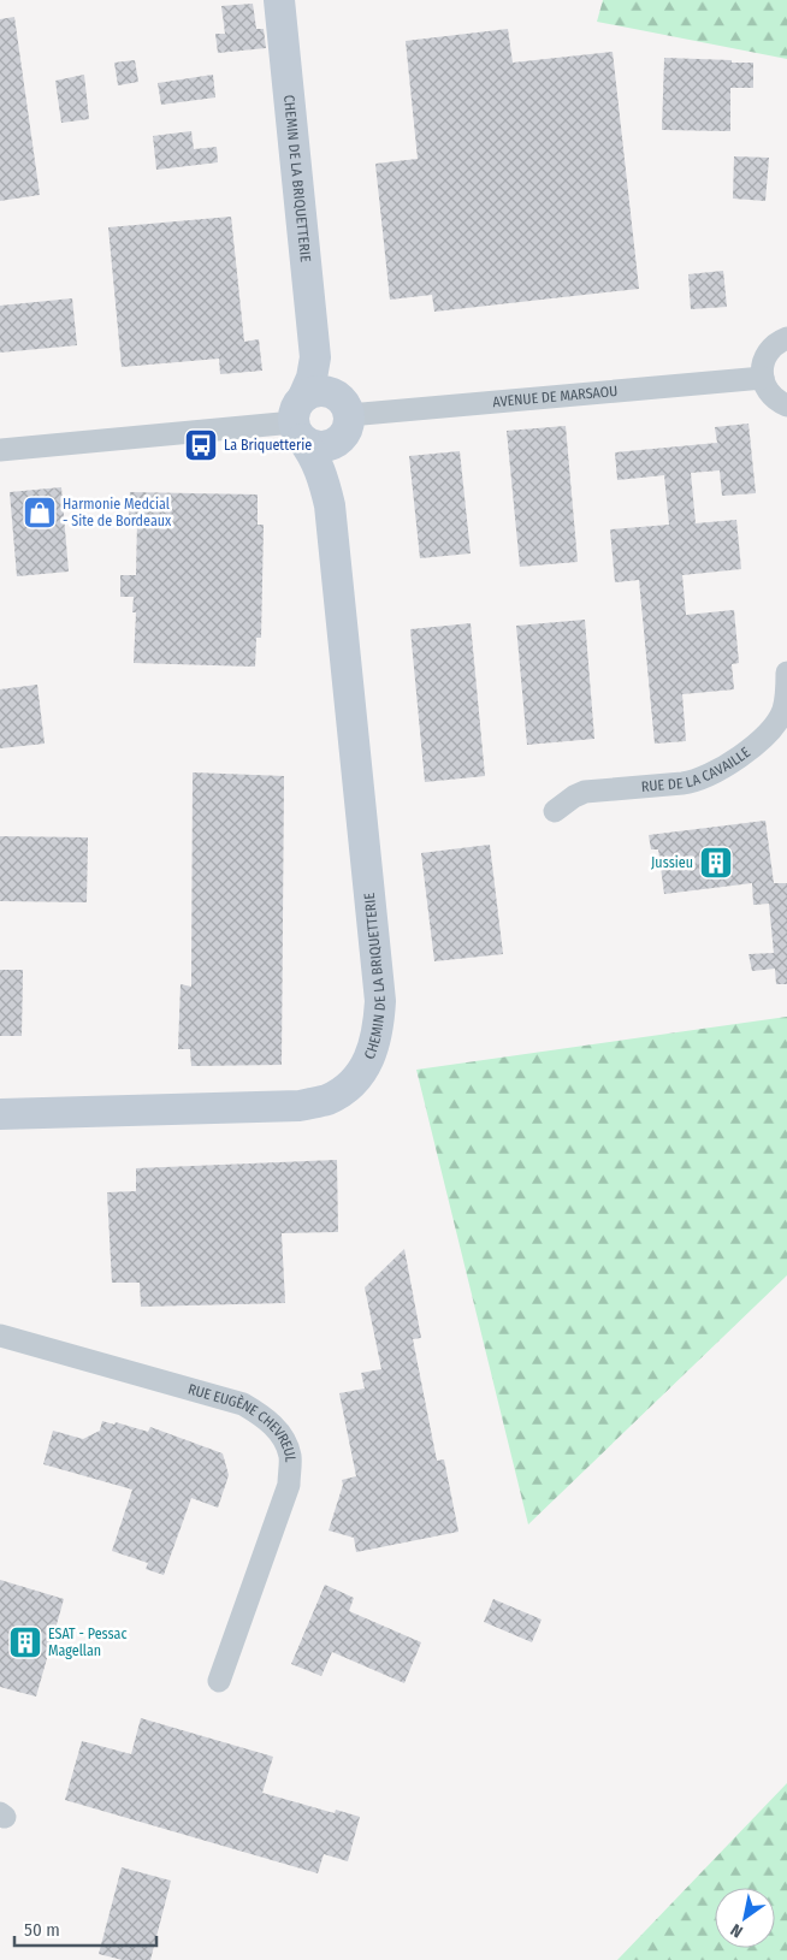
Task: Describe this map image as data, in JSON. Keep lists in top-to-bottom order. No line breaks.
{"streets":{"street":["CHEMIN DE LA BRIQUETTERIE","AVENUE DE MARSAOU","RUE DE LA CAVAILLE","RUE EUGÈNE CHEVREUL"]},"crossings":[["CHEMIN DE LA BRIQUETTERIE","AVENUE DE MARSAOU"]],"places":{"bus stop":["La Briquetterie"],"shop":["Harmonie Medcial - Site de Bordeaux"],"building":["Jussieu","ESAT - Pessac Magellan"]},"scale_bar":"50 m","north":"bottom left"}
